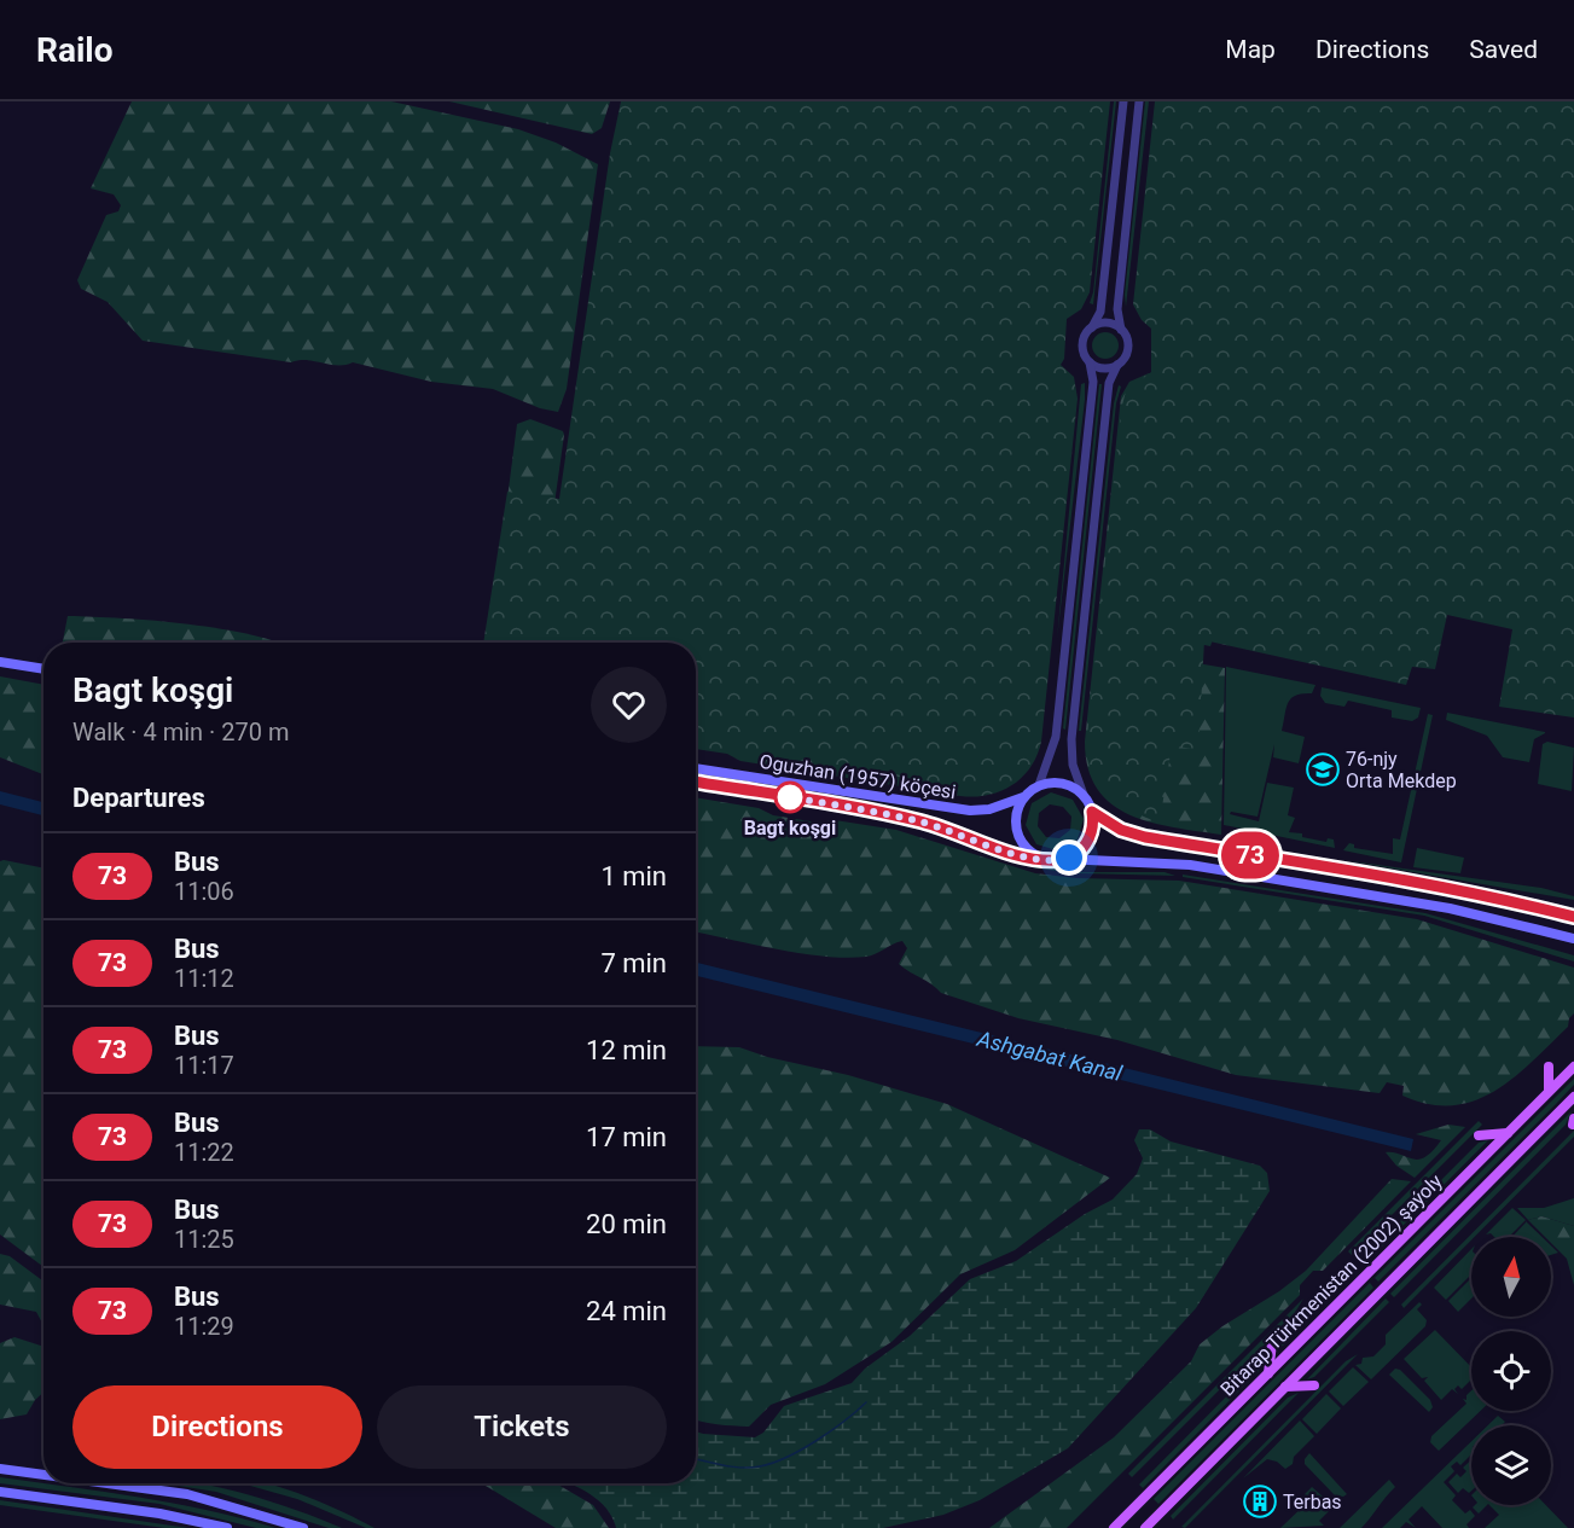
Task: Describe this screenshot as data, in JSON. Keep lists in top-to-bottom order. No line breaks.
{"streets":{"main road":["Oguzhan (1957) köçesi","Bitarap Türkmenistan (2002) şaýoly"]},"water":["Ashgabat Kanal"],"places":{"school or university":["76-njy Orta Mekdep"],"other":["Bagt koşgi"],"building":["Terbas"]},"lines":["bus line 73"],"north":"top","page":{"header":"Railo","nav":["Map","Directions","Saved"],"on_map":"73","heading":[["Bagt koşgi","Walk · 4 min · 270 m"],"Departures"],"list":[{"mark":"73","name":"Bus","note":"11:06","value":"1 min"},{"mark":"73","name":"Bus","note":"11:12","value":"7 min"},{"mark":"73","name":"Bus","note":"11:17","value":"12 min"},{"mark":"73","name":"Bus","note":"11:22","value":"17 min"},{"mark":"73","name":"Bus","note":"11:25","value":"20 min"},{"mark":"73","name":"Bus","note":"11:29","value":"24 min"}],"buttons":["Directions","Tickets"]}}
